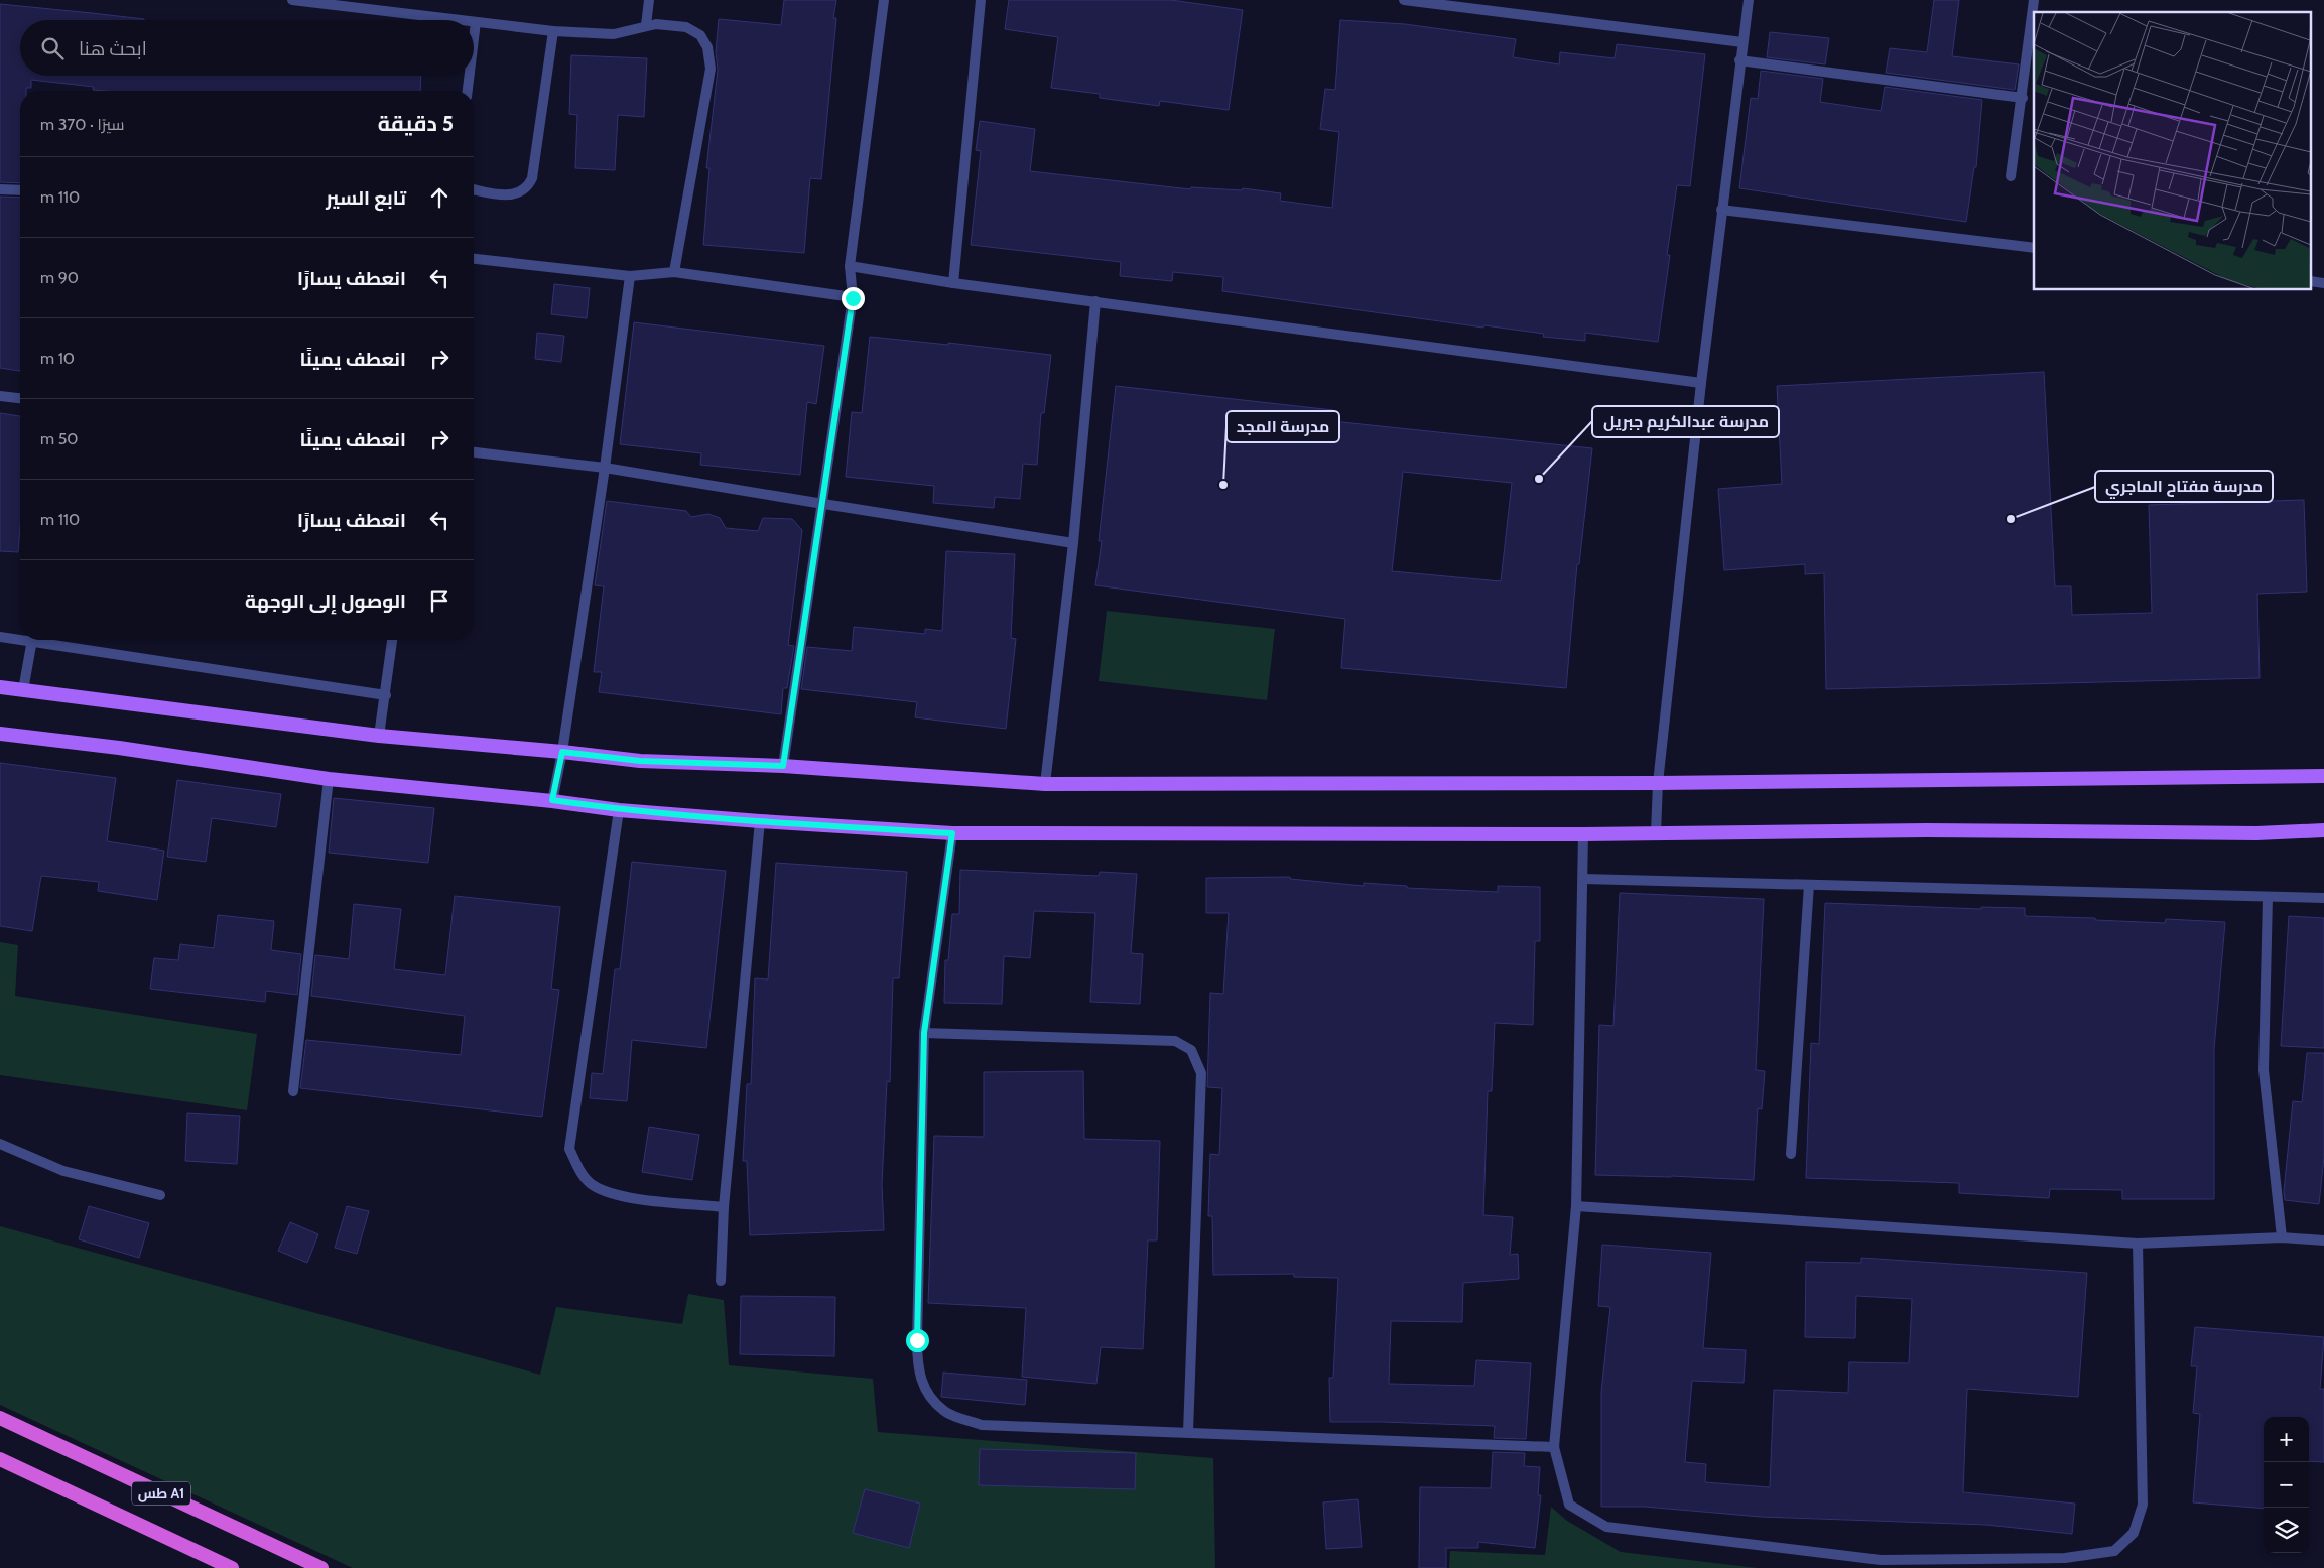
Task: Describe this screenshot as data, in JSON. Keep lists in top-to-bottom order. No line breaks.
{"streets":{"highway":["طس A1"]},"places":["مدرسة عبدالكريم جبريل","مدرسة المجد","مدرسة مفتاح الماجري"],"page":{"search":"ابحث هنا","heading":["5 دقيقة","سيرًا · 370 m"],"list":[["تابع السير","110 m"],["انعطف يسارًا","90 m"],["انعطف يمينًا","10 m"],["انعطف يمينًا","50 m"],["انعطف يسارًا","110 m"],"الوصول إلى الوجهة"],"map_buttons":["+","−"]}}
